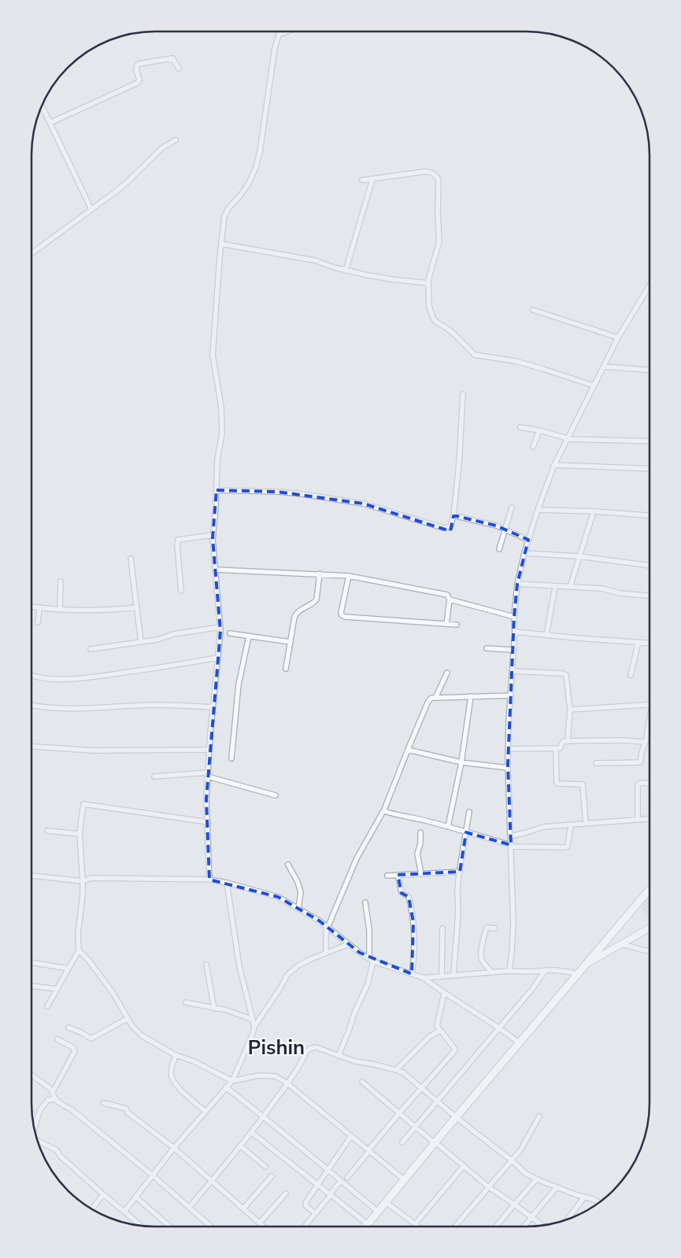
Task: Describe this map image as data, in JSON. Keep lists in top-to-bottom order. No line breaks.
{"districts":["Pishin"]}
